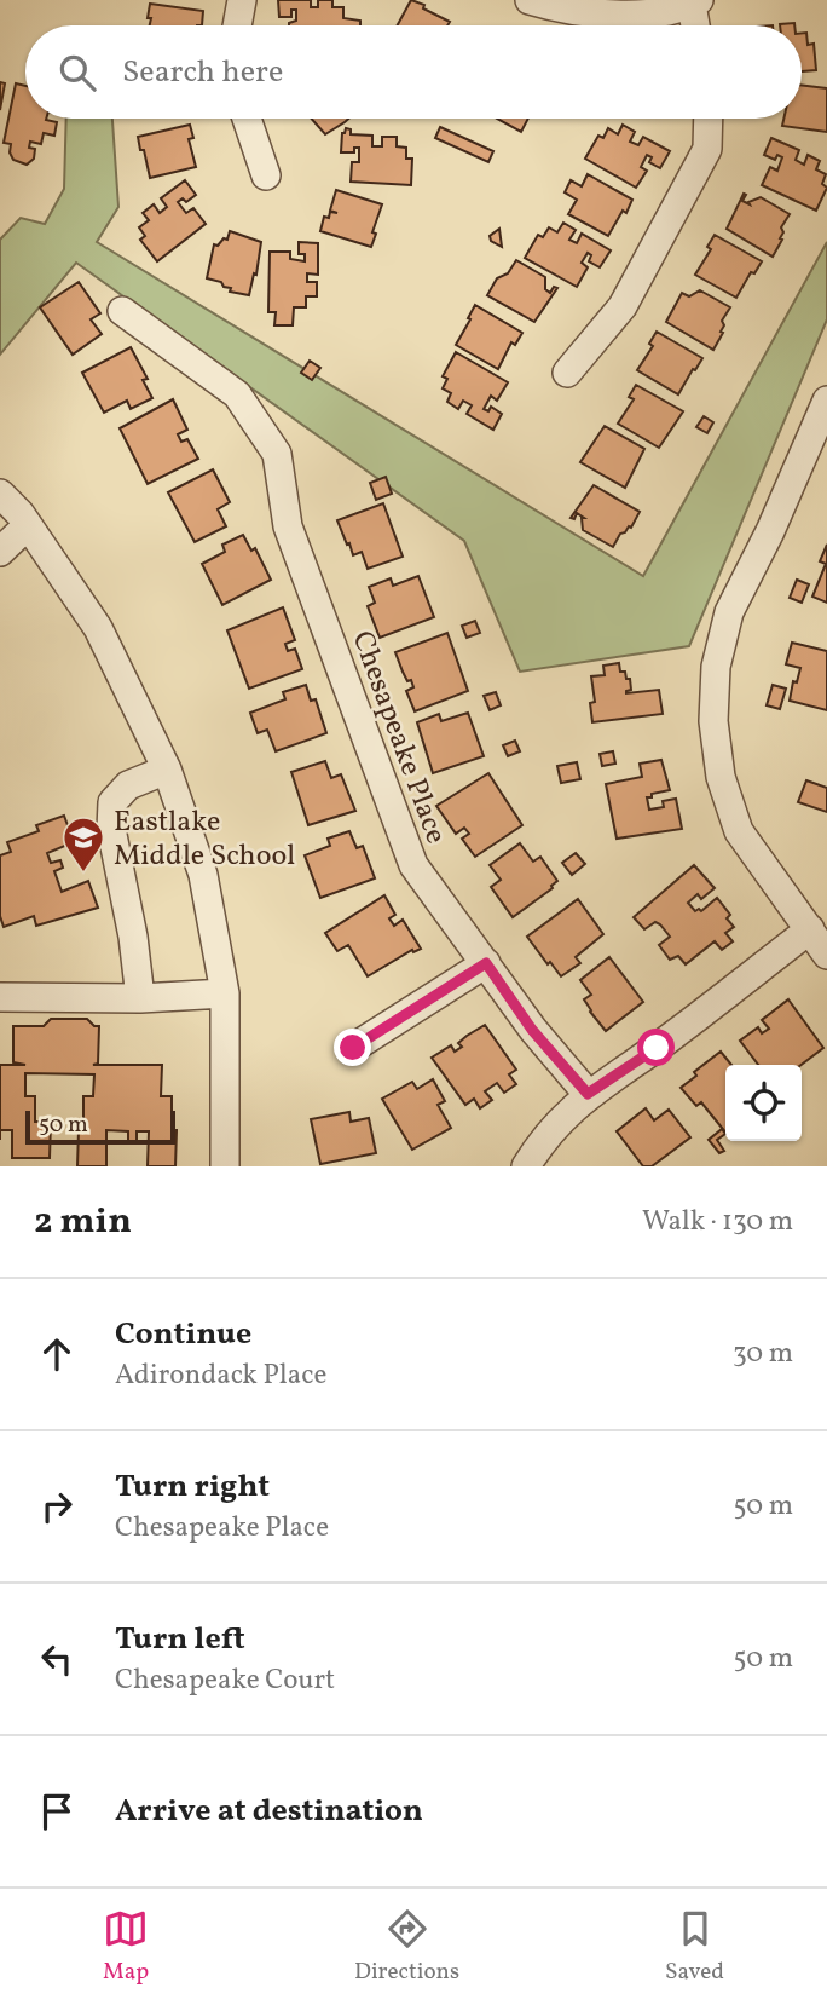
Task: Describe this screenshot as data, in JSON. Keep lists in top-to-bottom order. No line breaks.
{"streets":{"street":["Chesapeake Place"]},"places":{"school or university":["Eastlake Middle School"]},"scale_bar":"50 m","page":{"search":"Search here","scale":"50 m","heading":["2 min","Walk · 130 m"],"list":[["Continue","Adirondack Place","30 m"],["Turn right","Chesapeake Place","50 m"],["Turn left","Chesapeake Court","50 m"],"Arrive at destination"],"nav":["Map","Directions","Saved"]}}
